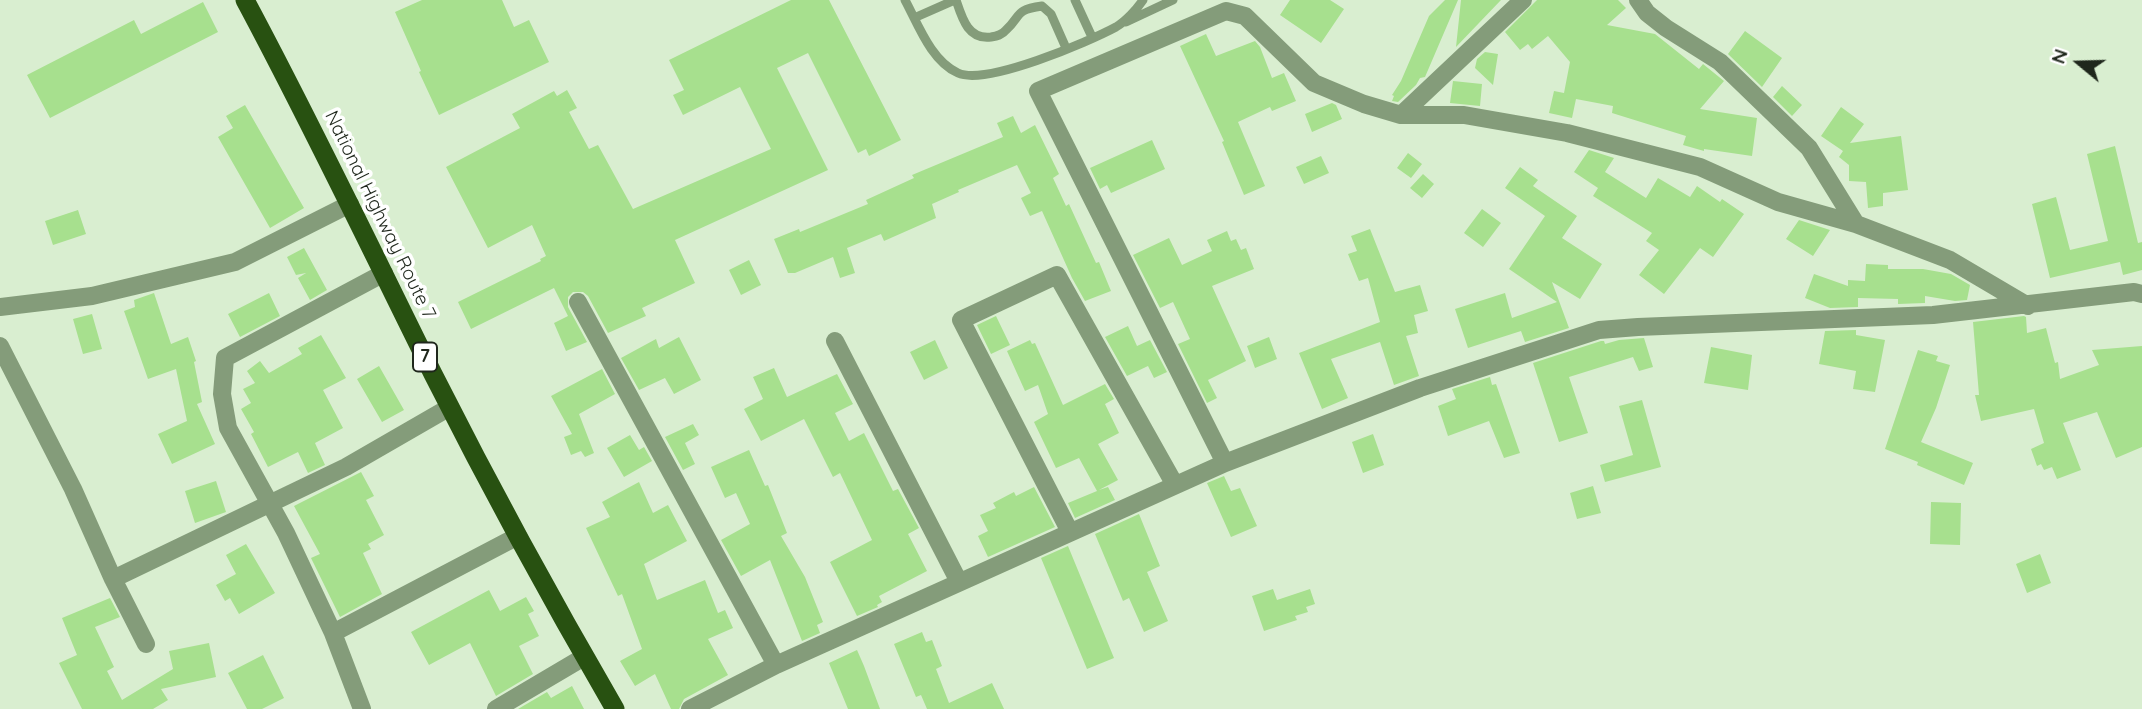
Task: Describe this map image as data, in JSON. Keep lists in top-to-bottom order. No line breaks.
{"streets":{"highway":["National Highway Route 7","7"]},"north":"left"}
